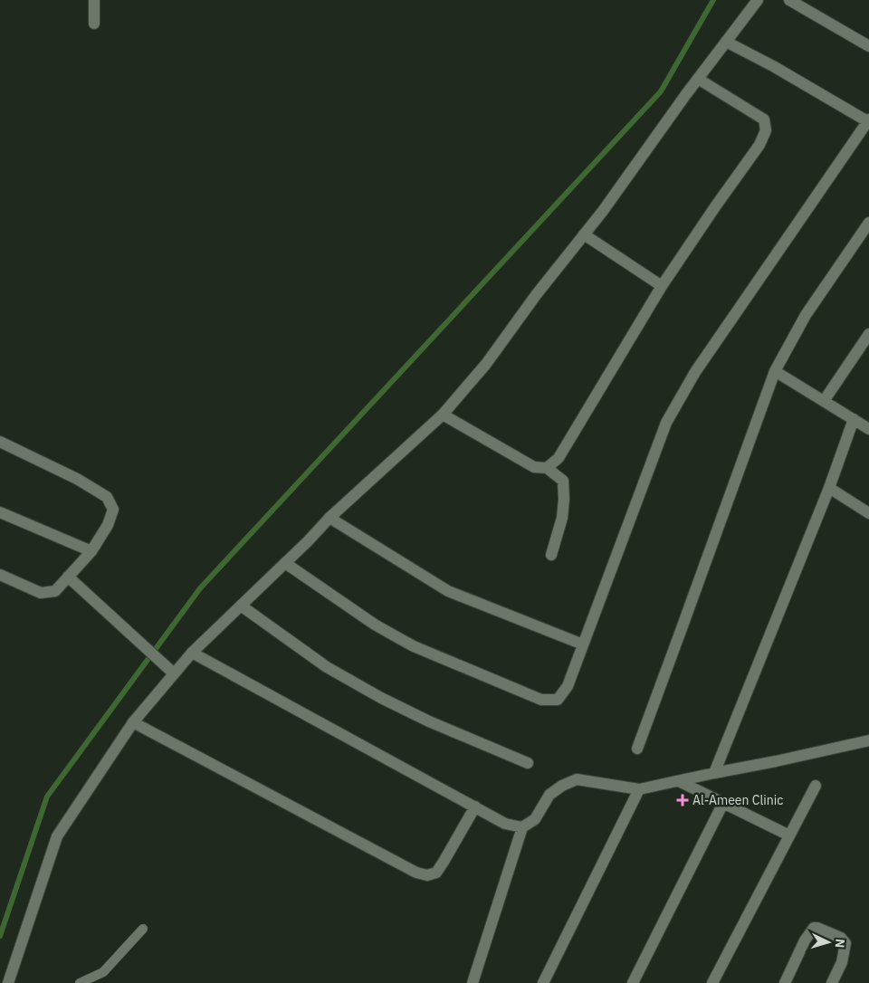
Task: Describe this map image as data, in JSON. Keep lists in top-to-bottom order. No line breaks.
{"places":{"health":["Al-Ameen Clinic"]},"north":"right"}
